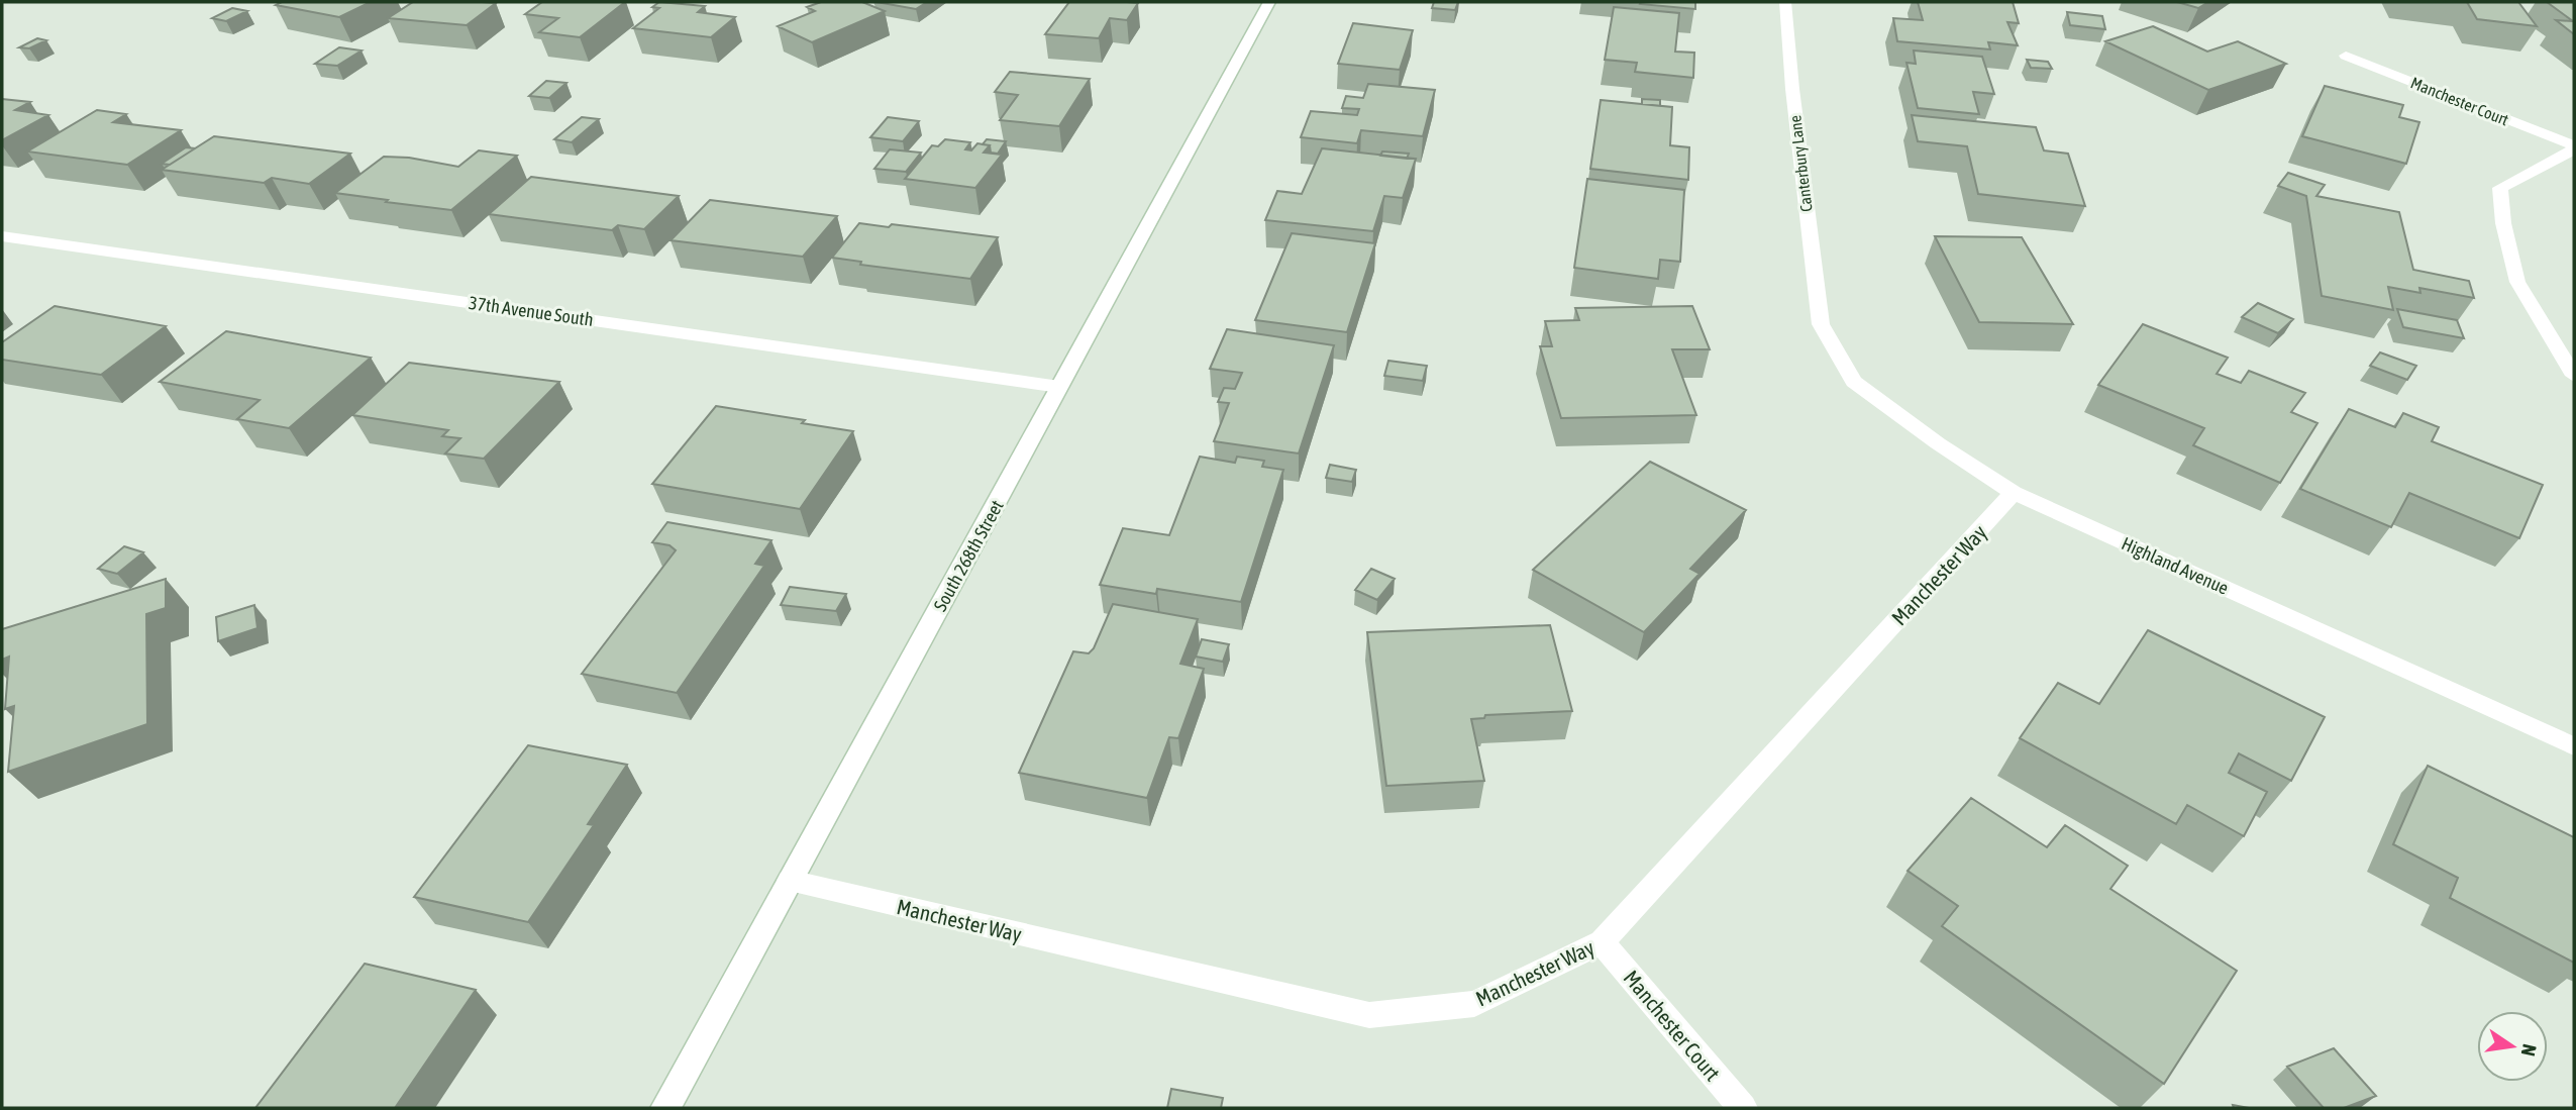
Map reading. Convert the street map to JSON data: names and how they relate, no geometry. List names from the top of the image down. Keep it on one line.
{"streets":{"street":["Manchester Court","Canterbury Lane","37th Avenue South","South 268th Street","Highland Avenue","Manchester Way"]},"crossings":[["Manchester Court","Manchester Way"],["Canterbury Lane","Highland Avenue"],["37th Avenue South","South 268th Street"],["South 268th Street","Manchester Way"],["Highland Avenue","Manchester Way"]],"north":"right"}
